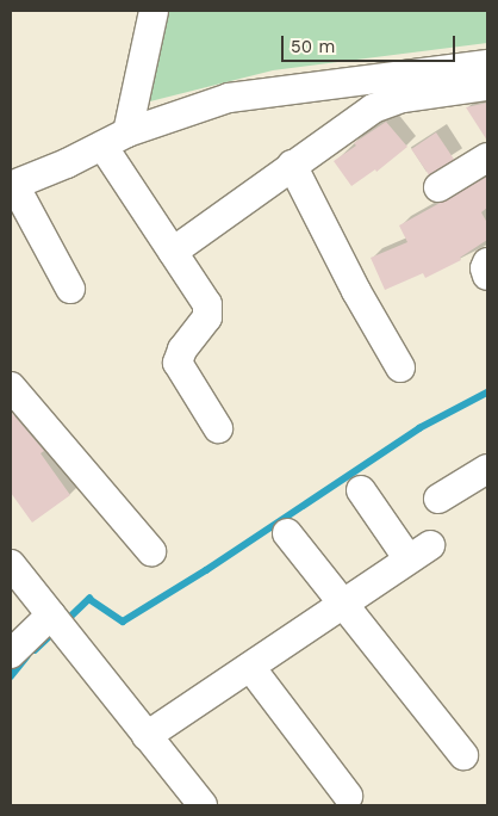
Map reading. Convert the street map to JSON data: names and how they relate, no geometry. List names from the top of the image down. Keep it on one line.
{"scale_bar":"50 m"}
